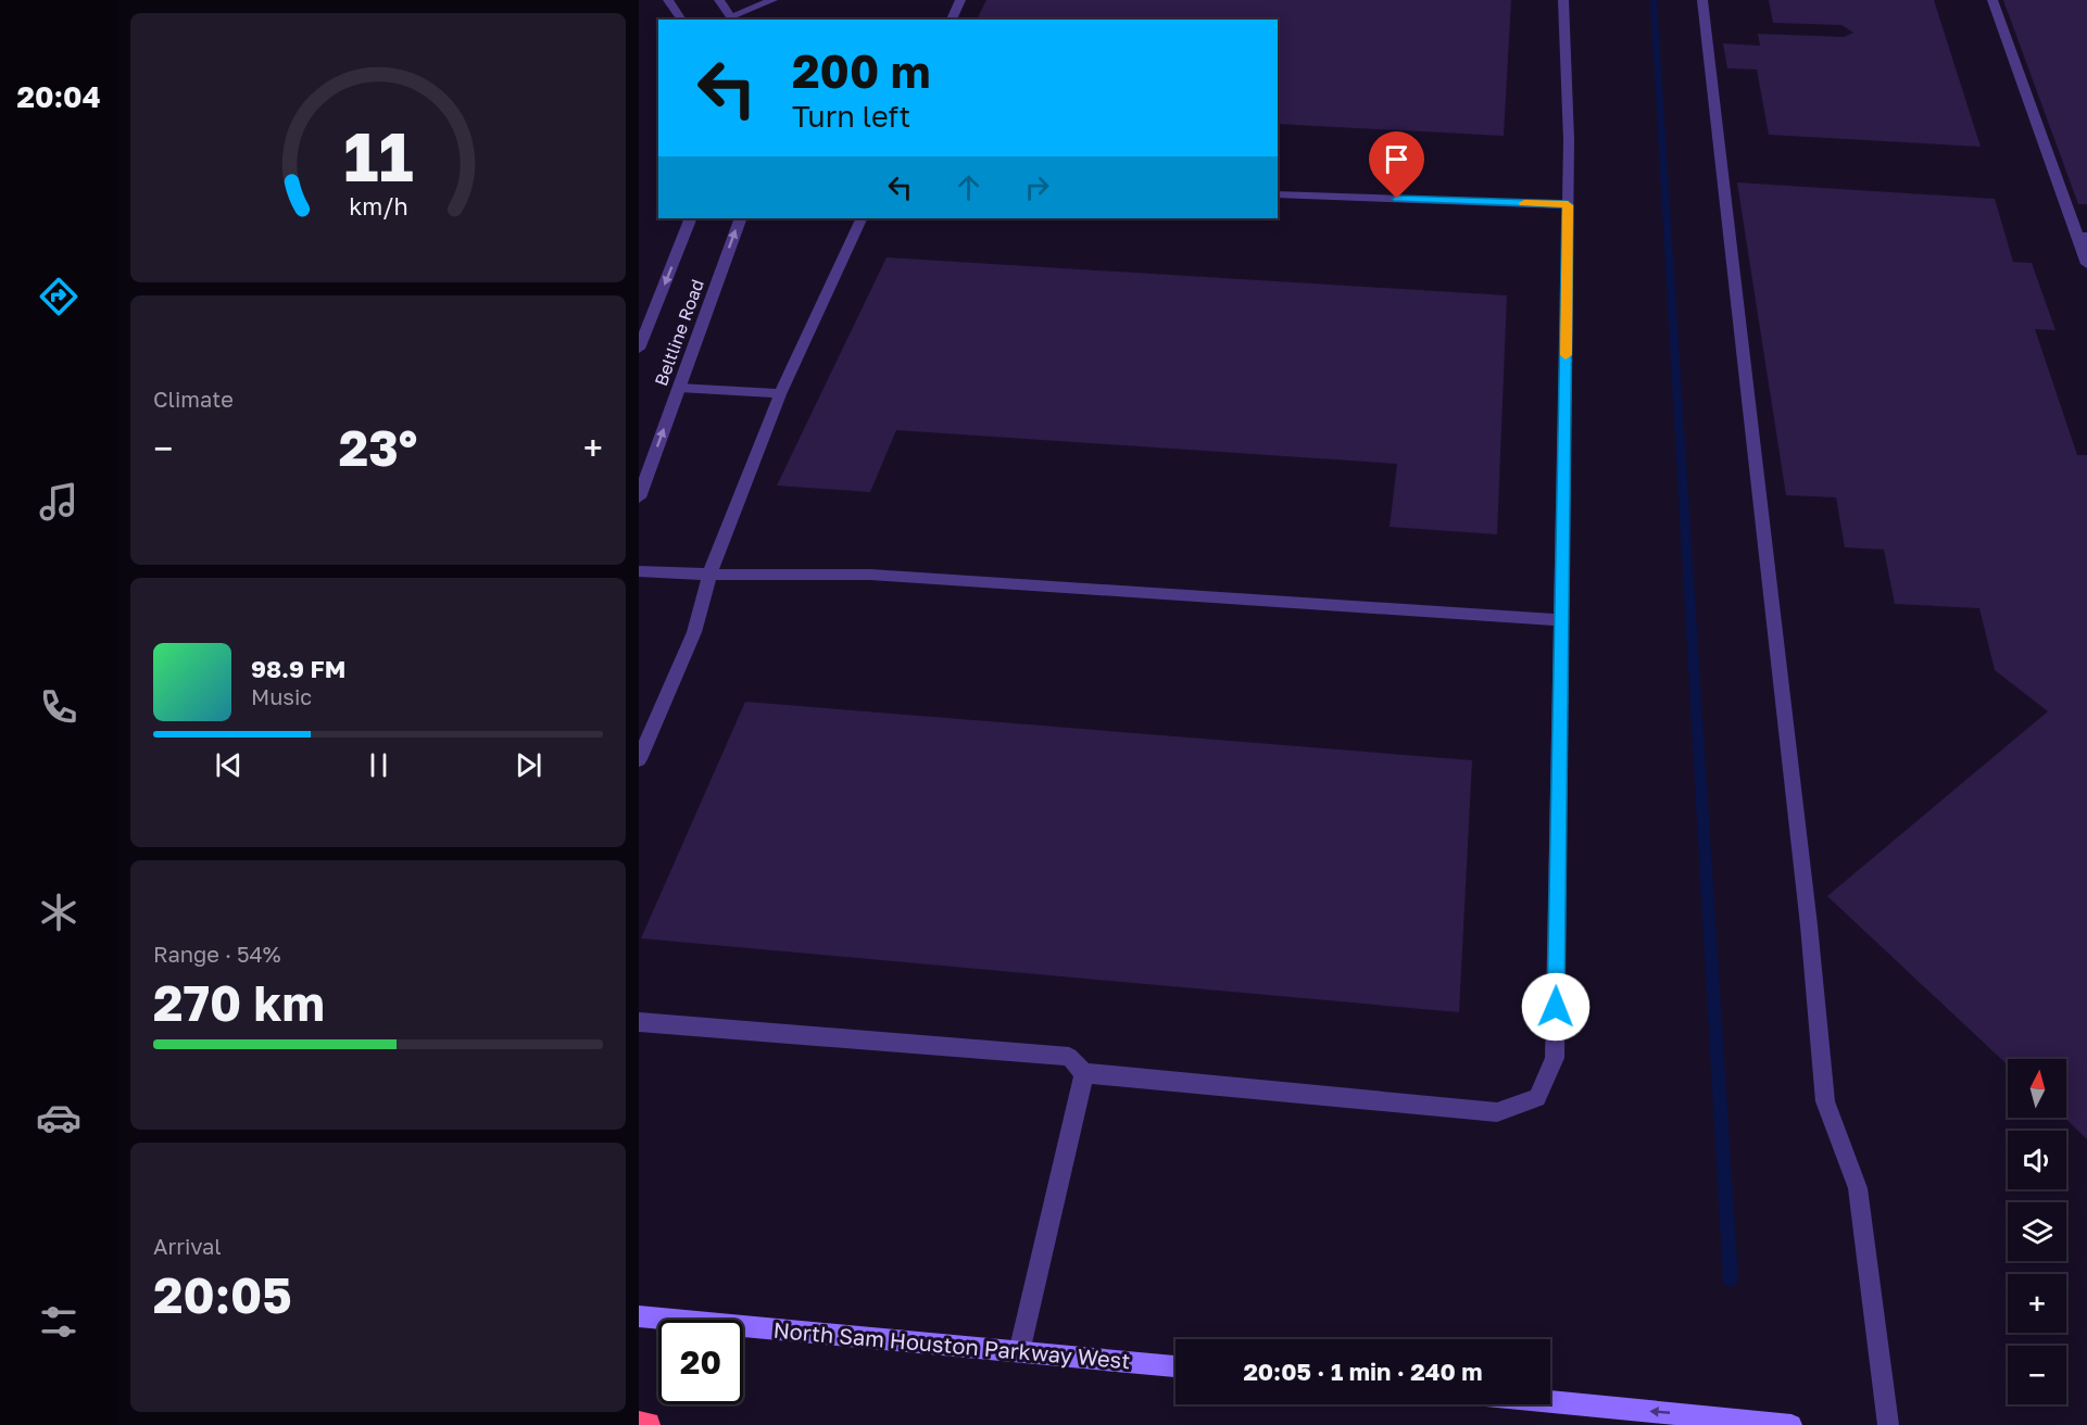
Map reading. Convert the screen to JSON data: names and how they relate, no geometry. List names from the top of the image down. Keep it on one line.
{"streets":{"main road":["North Sam Houston Parkway West"],"street":["Beltline Road"]},"north":"top","page":{"tabs":"20:04","turn":["200 m","Turn left"],"tile":["Climate",["Range · 54%","270 km"],["Arrival","20:05"]],"heat":["−","23°","+"],"song":["98.9 FM","Music"],"map_buttons":["+","−"],"limit":"20","trip":"20:05 · 1 min · 240 m","gauge":["11","km/h"]}}
